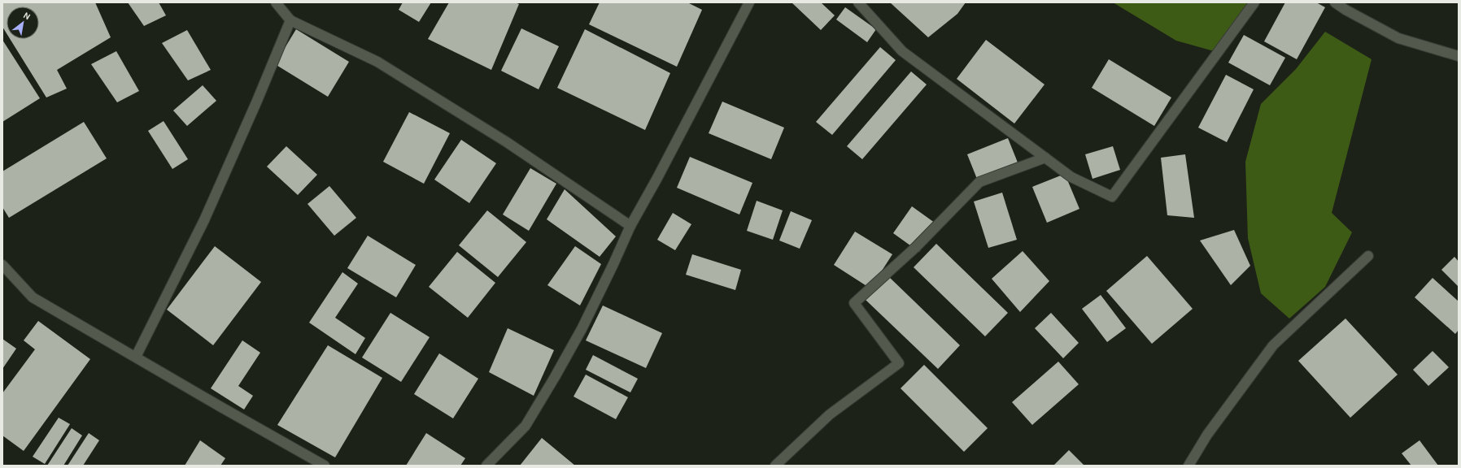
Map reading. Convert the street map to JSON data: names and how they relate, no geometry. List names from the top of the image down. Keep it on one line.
{"north":"top right"}
